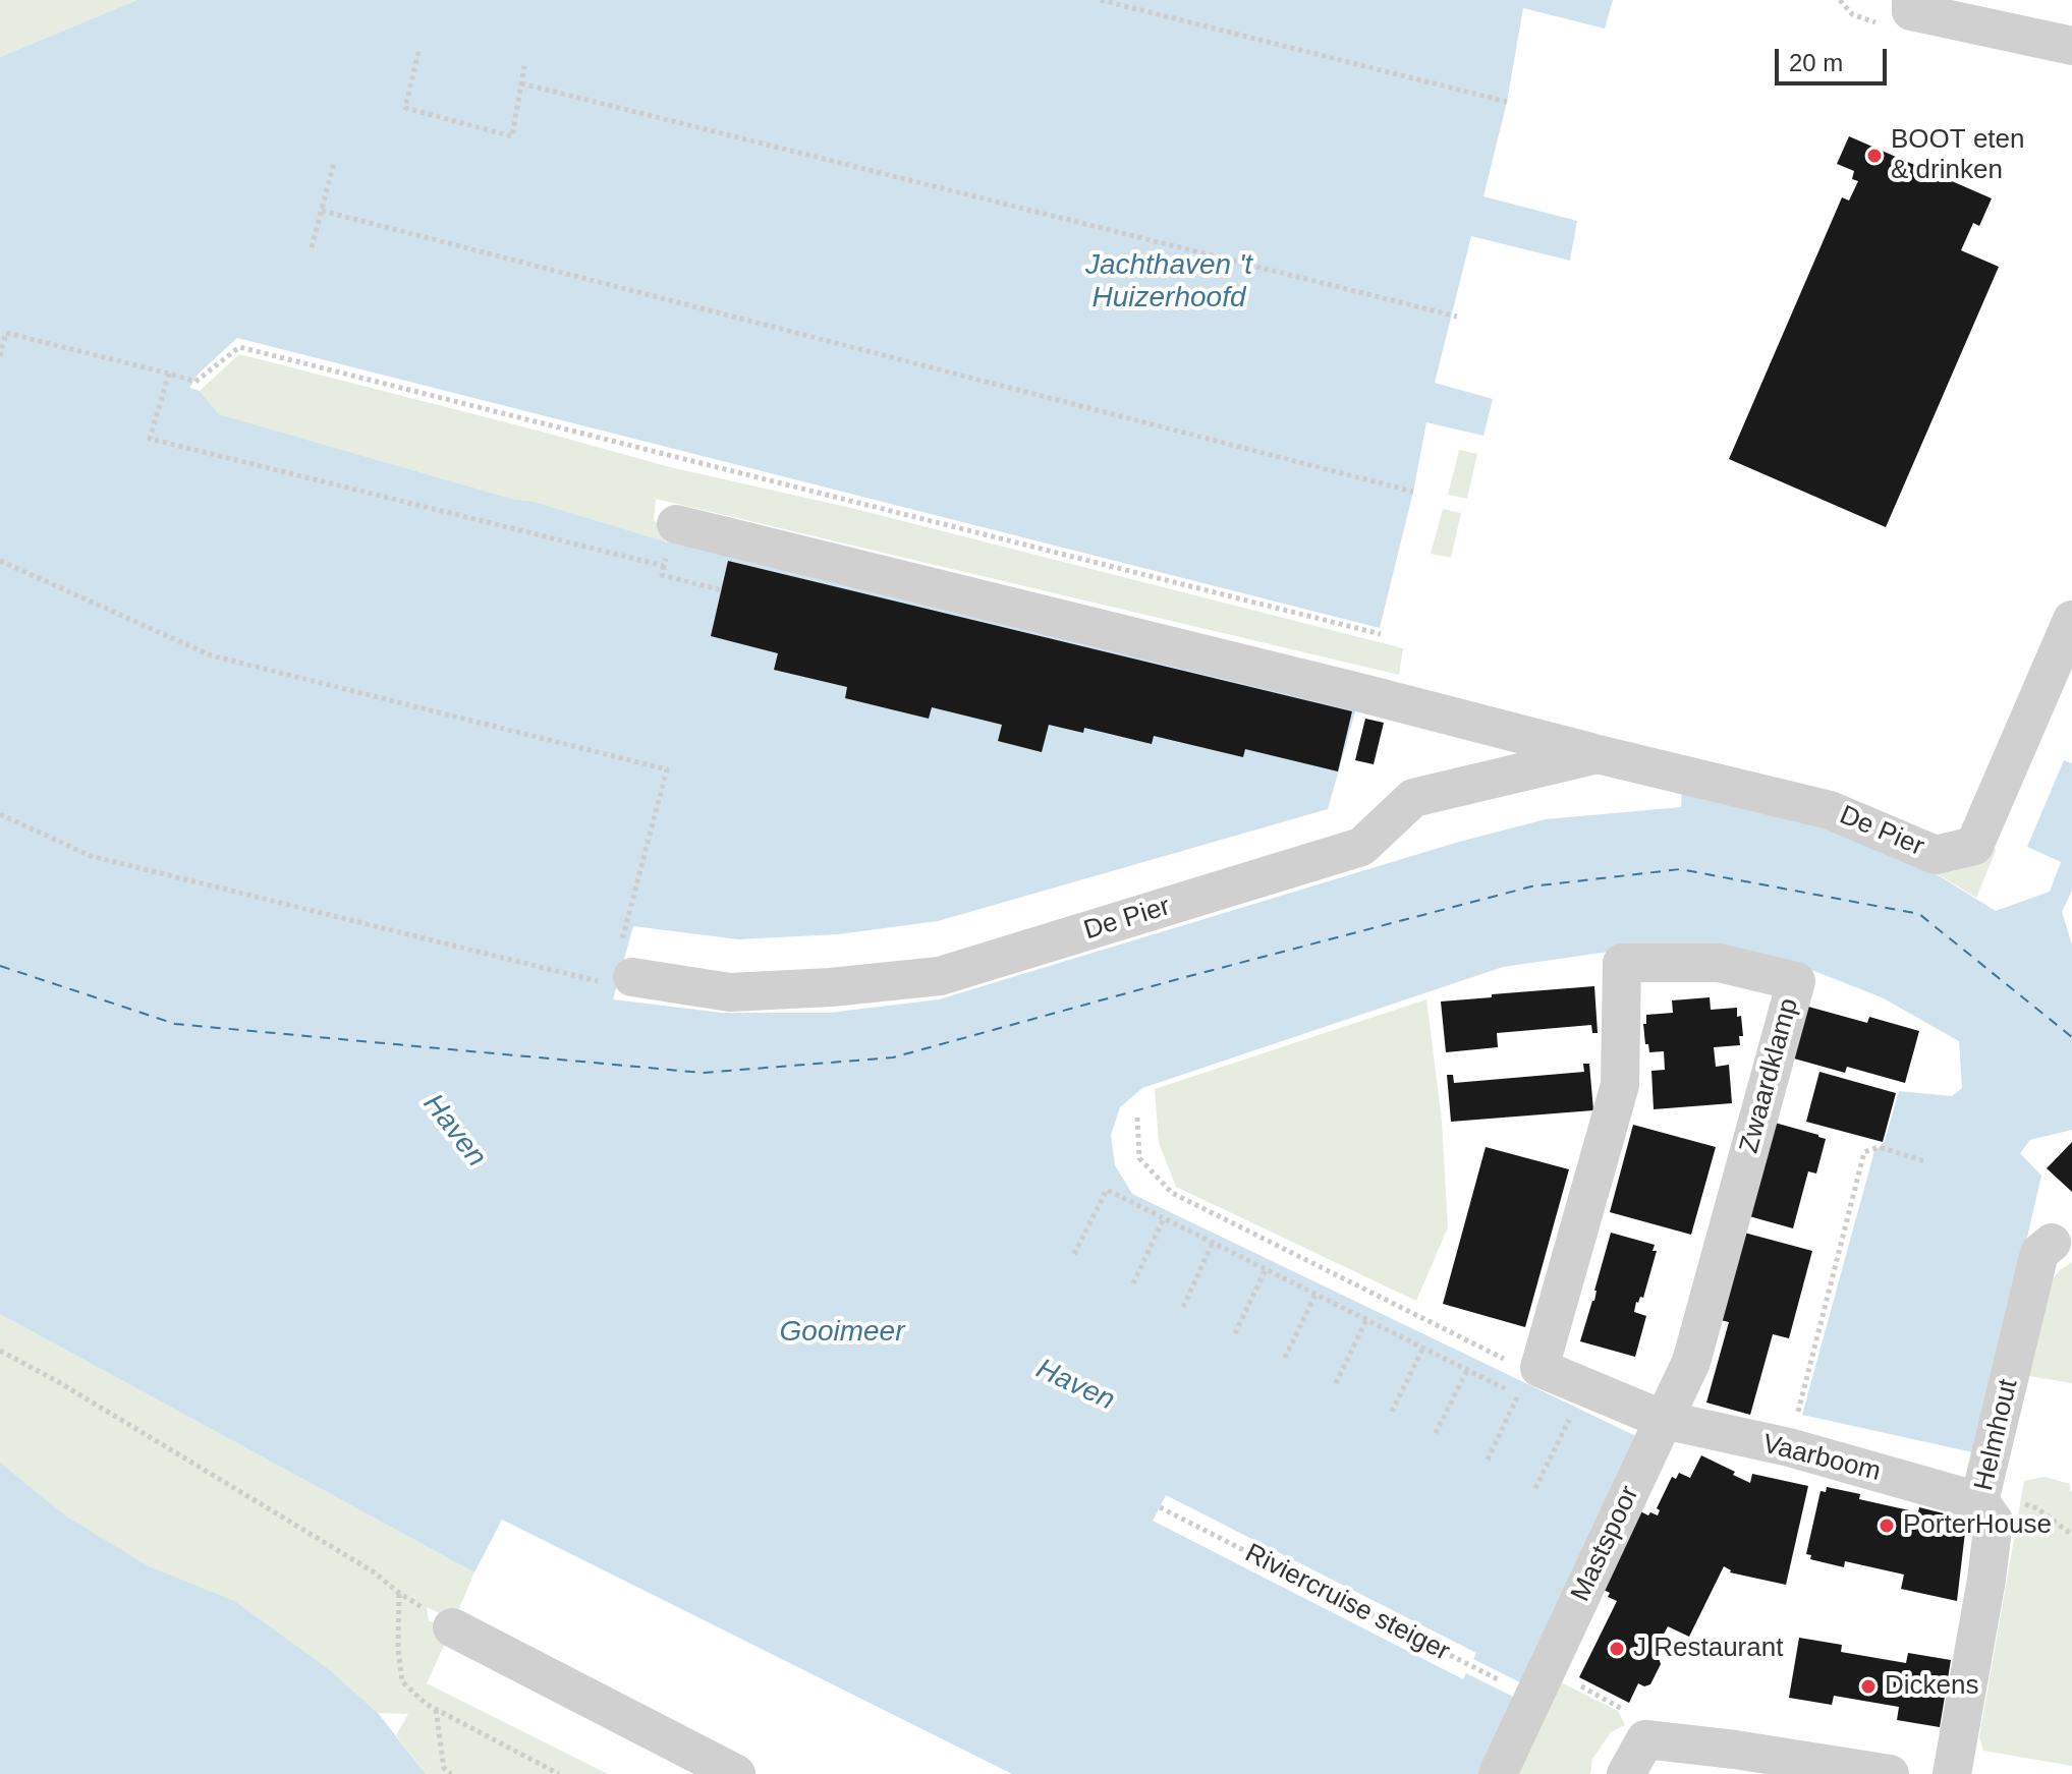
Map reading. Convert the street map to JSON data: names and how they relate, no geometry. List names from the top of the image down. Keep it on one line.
{"streets":{"street":["De Pier","Zwaardklamp","Helmhout","Vaarboom","Mastspoor"],"path":["Riviercruise steiger"]},"crossings":[["Zwaardklamp","Vaarboom"],["Zwaardklamp","Mastspoor"],["Helmhout","Vaarboom"],["Vaarboom","Mastspoor"],["Mastspoor","Riviercruise steiger"]],"water":["Jachthaven 't Huizerhoofd","Haven","Gooimeer"],"places":["BOOT eten & drinken","PorterHouse","J Restaurant","Dickens"],"scale_bar":"20 m"}
